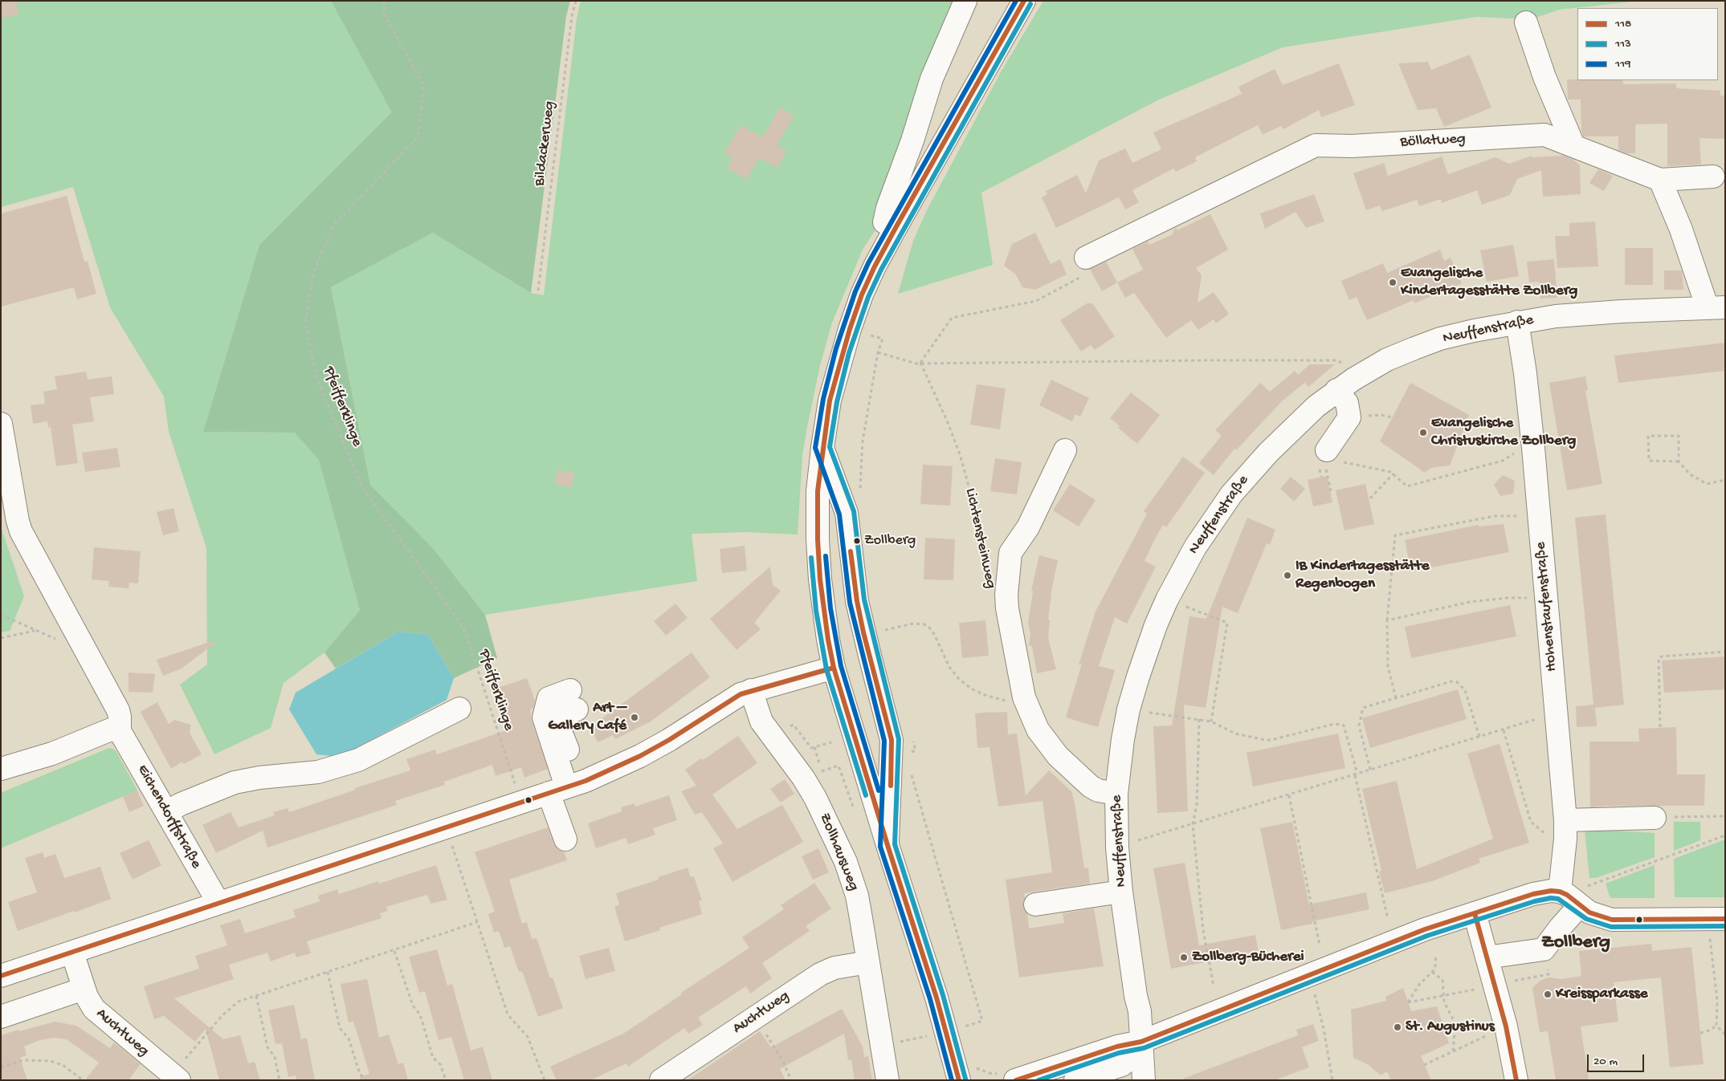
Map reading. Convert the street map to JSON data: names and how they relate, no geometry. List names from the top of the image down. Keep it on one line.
{"streets":{"street":["Böllatweg","Neuffenstraße","Lichtensteinweg","Hohenstaufenstraße","Eichendorffstraße","Zollhausweg","Auchtweg"],"path":["Bildackerweg","Pfeifferklinge"]},"crossings":[["Neuffenstraße","Lichtensteinweg"],["Neuffenstraße","Hohenstaufenstraße"],["Zollhausweg","Auchtweg"]],"districts":["Zollberg"],"places":["Evangelische Kindertagesstätte Zollberg","Evangelische Christuskirche Zollberg","Zollberg","IB Kindertagesstätte Regenbogen","Art – Gallery Café","Zollberg-Bücherei","Kreissparkasse","St. Augustinus"],"lines":["transit line 118","transit line 119","transit line 113"],"legend":["118","113","119"],"scale_bar":"20 m"}
